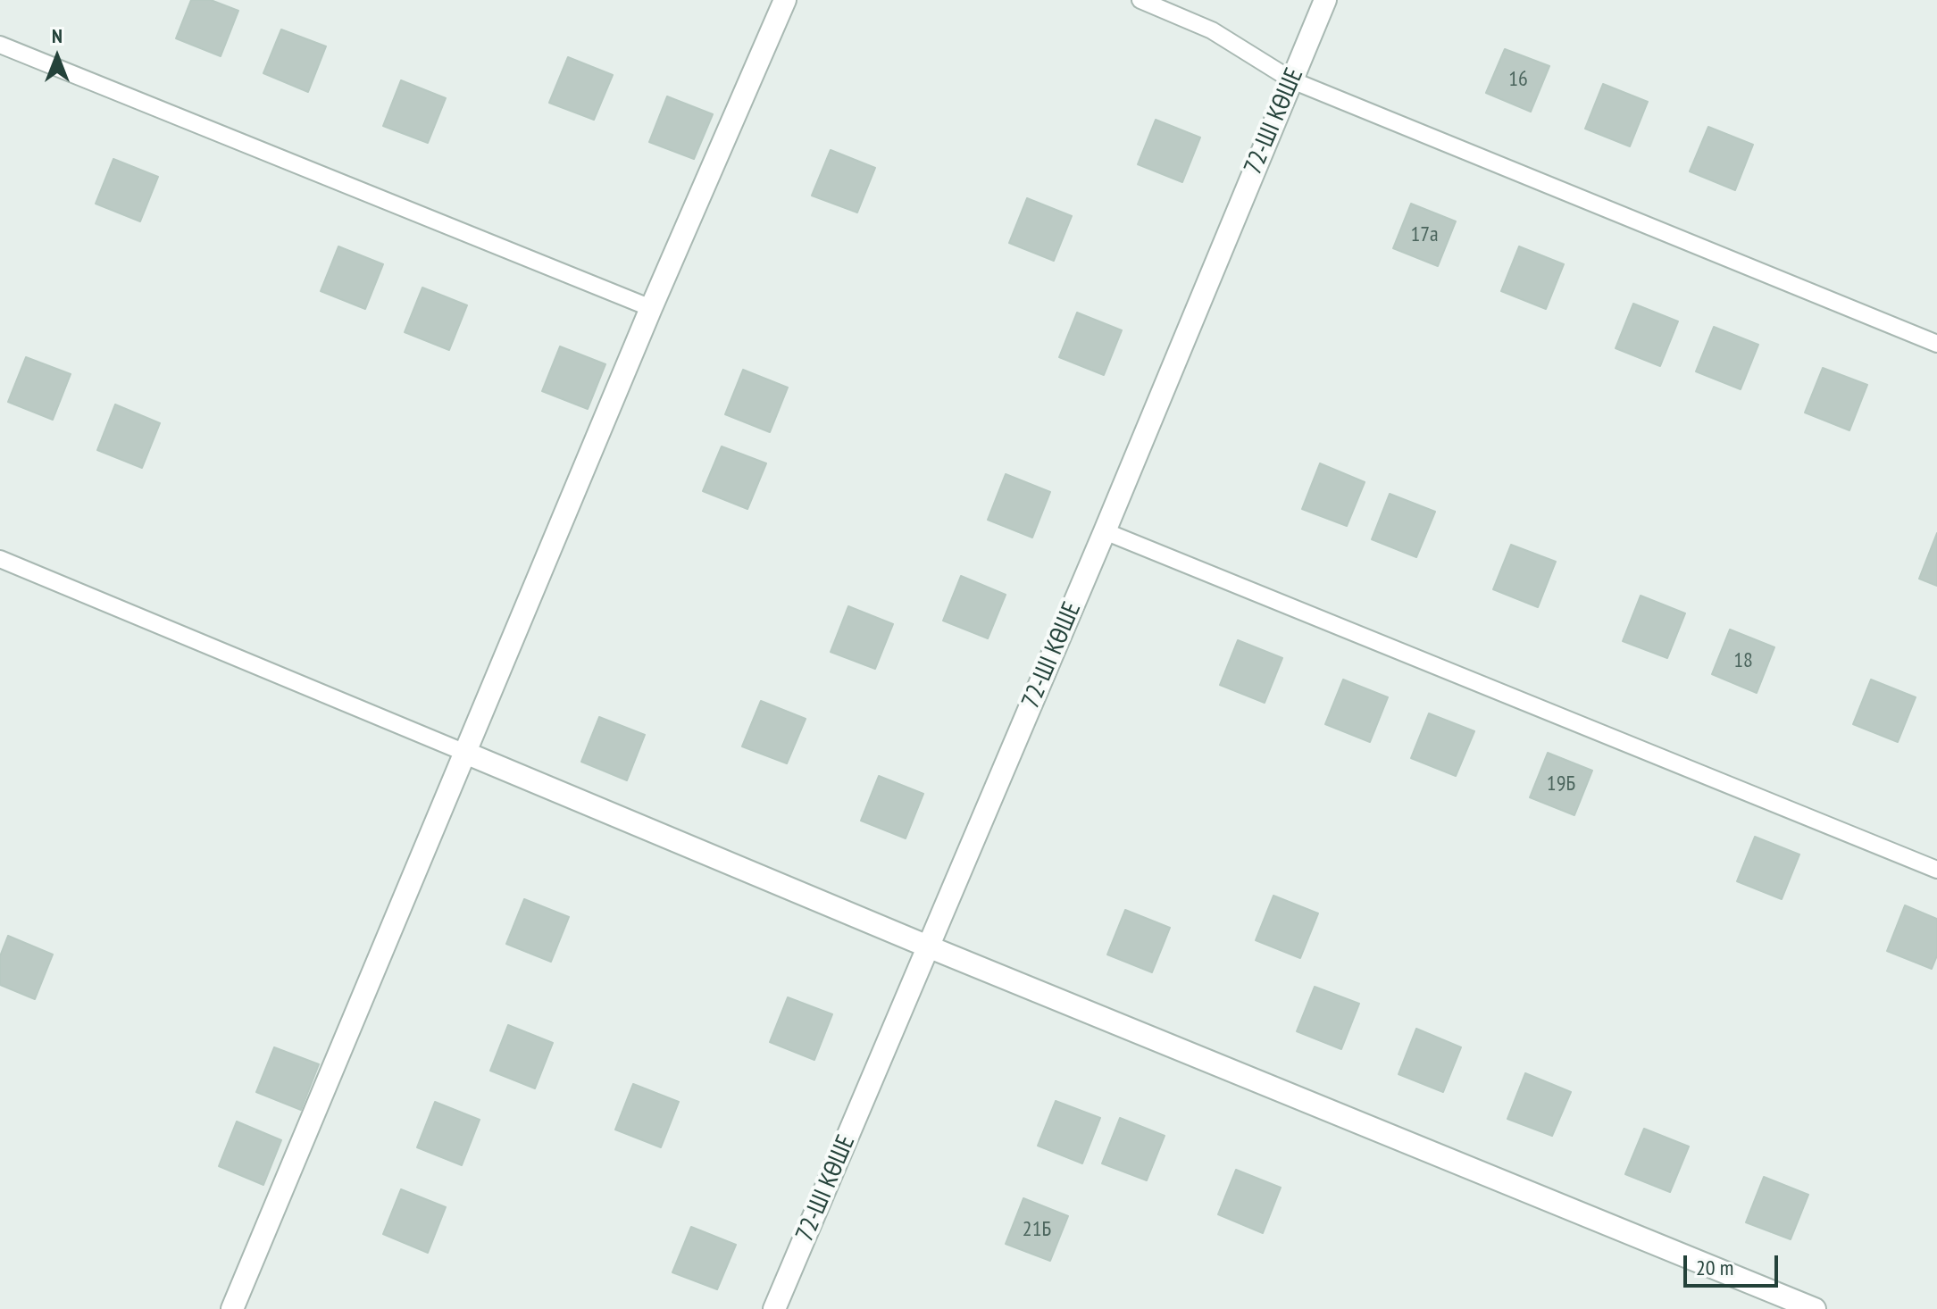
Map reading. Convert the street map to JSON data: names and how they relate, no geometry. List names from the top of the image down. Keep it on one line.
{"streets":{"street":["72-ШІ КӨШЕ"]},"house_numbers":["16","17а","18","19Б","21Б"],"scale_bar":"20 m","north":"top"}
